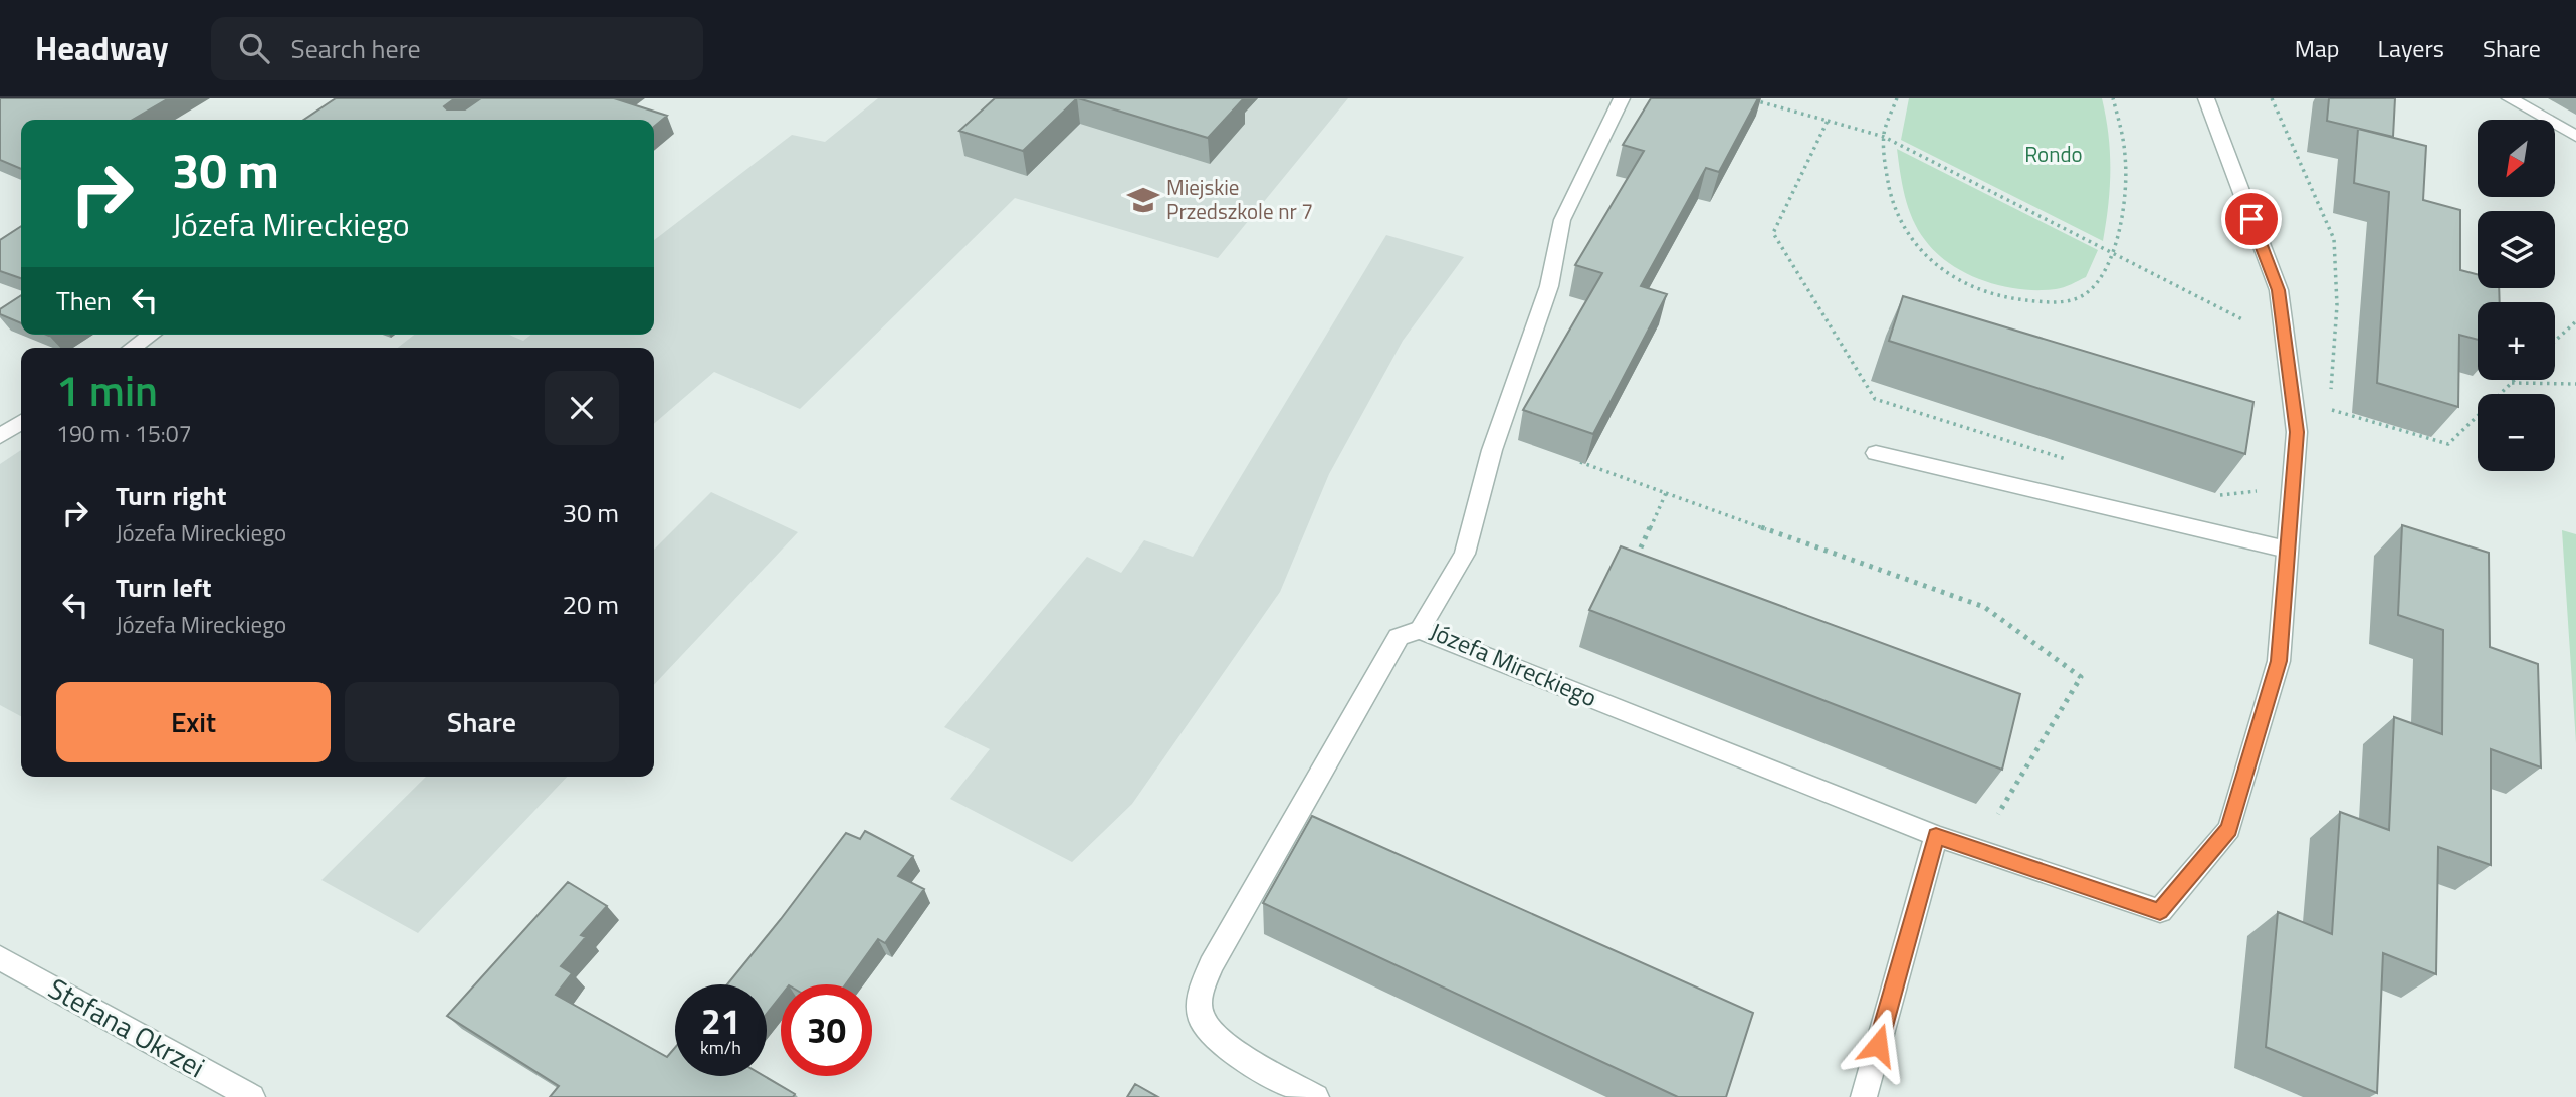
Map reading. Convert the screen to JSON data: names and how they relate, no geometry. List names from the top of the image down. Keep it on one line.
{"streets":{"street":["Józefa Mireckiego","Stefana Okrzei"]},"parks":["Rondo"],"places":{"school or university":["Miejskie Przedszkole nr 7"]},"north":"bottom left","page":{"header":"Headway","search":"Search here","nav":["Map","Layers","Share"],"map_buttons":["+","−"],"turn":["30 m","Józefa Mireckiego"],"then":"Then","heading":["1 min","190 m · 15:07"],"list":[{"name":"Turn right","note":"Józefa Mireckiego","value":"30 m"},{"name":"Turn left","note":"Józefa Mireckiego","value":"20 m"}],"buttons":["Exit","Share"],"speed":"21 km/h","limit":"30"}}
